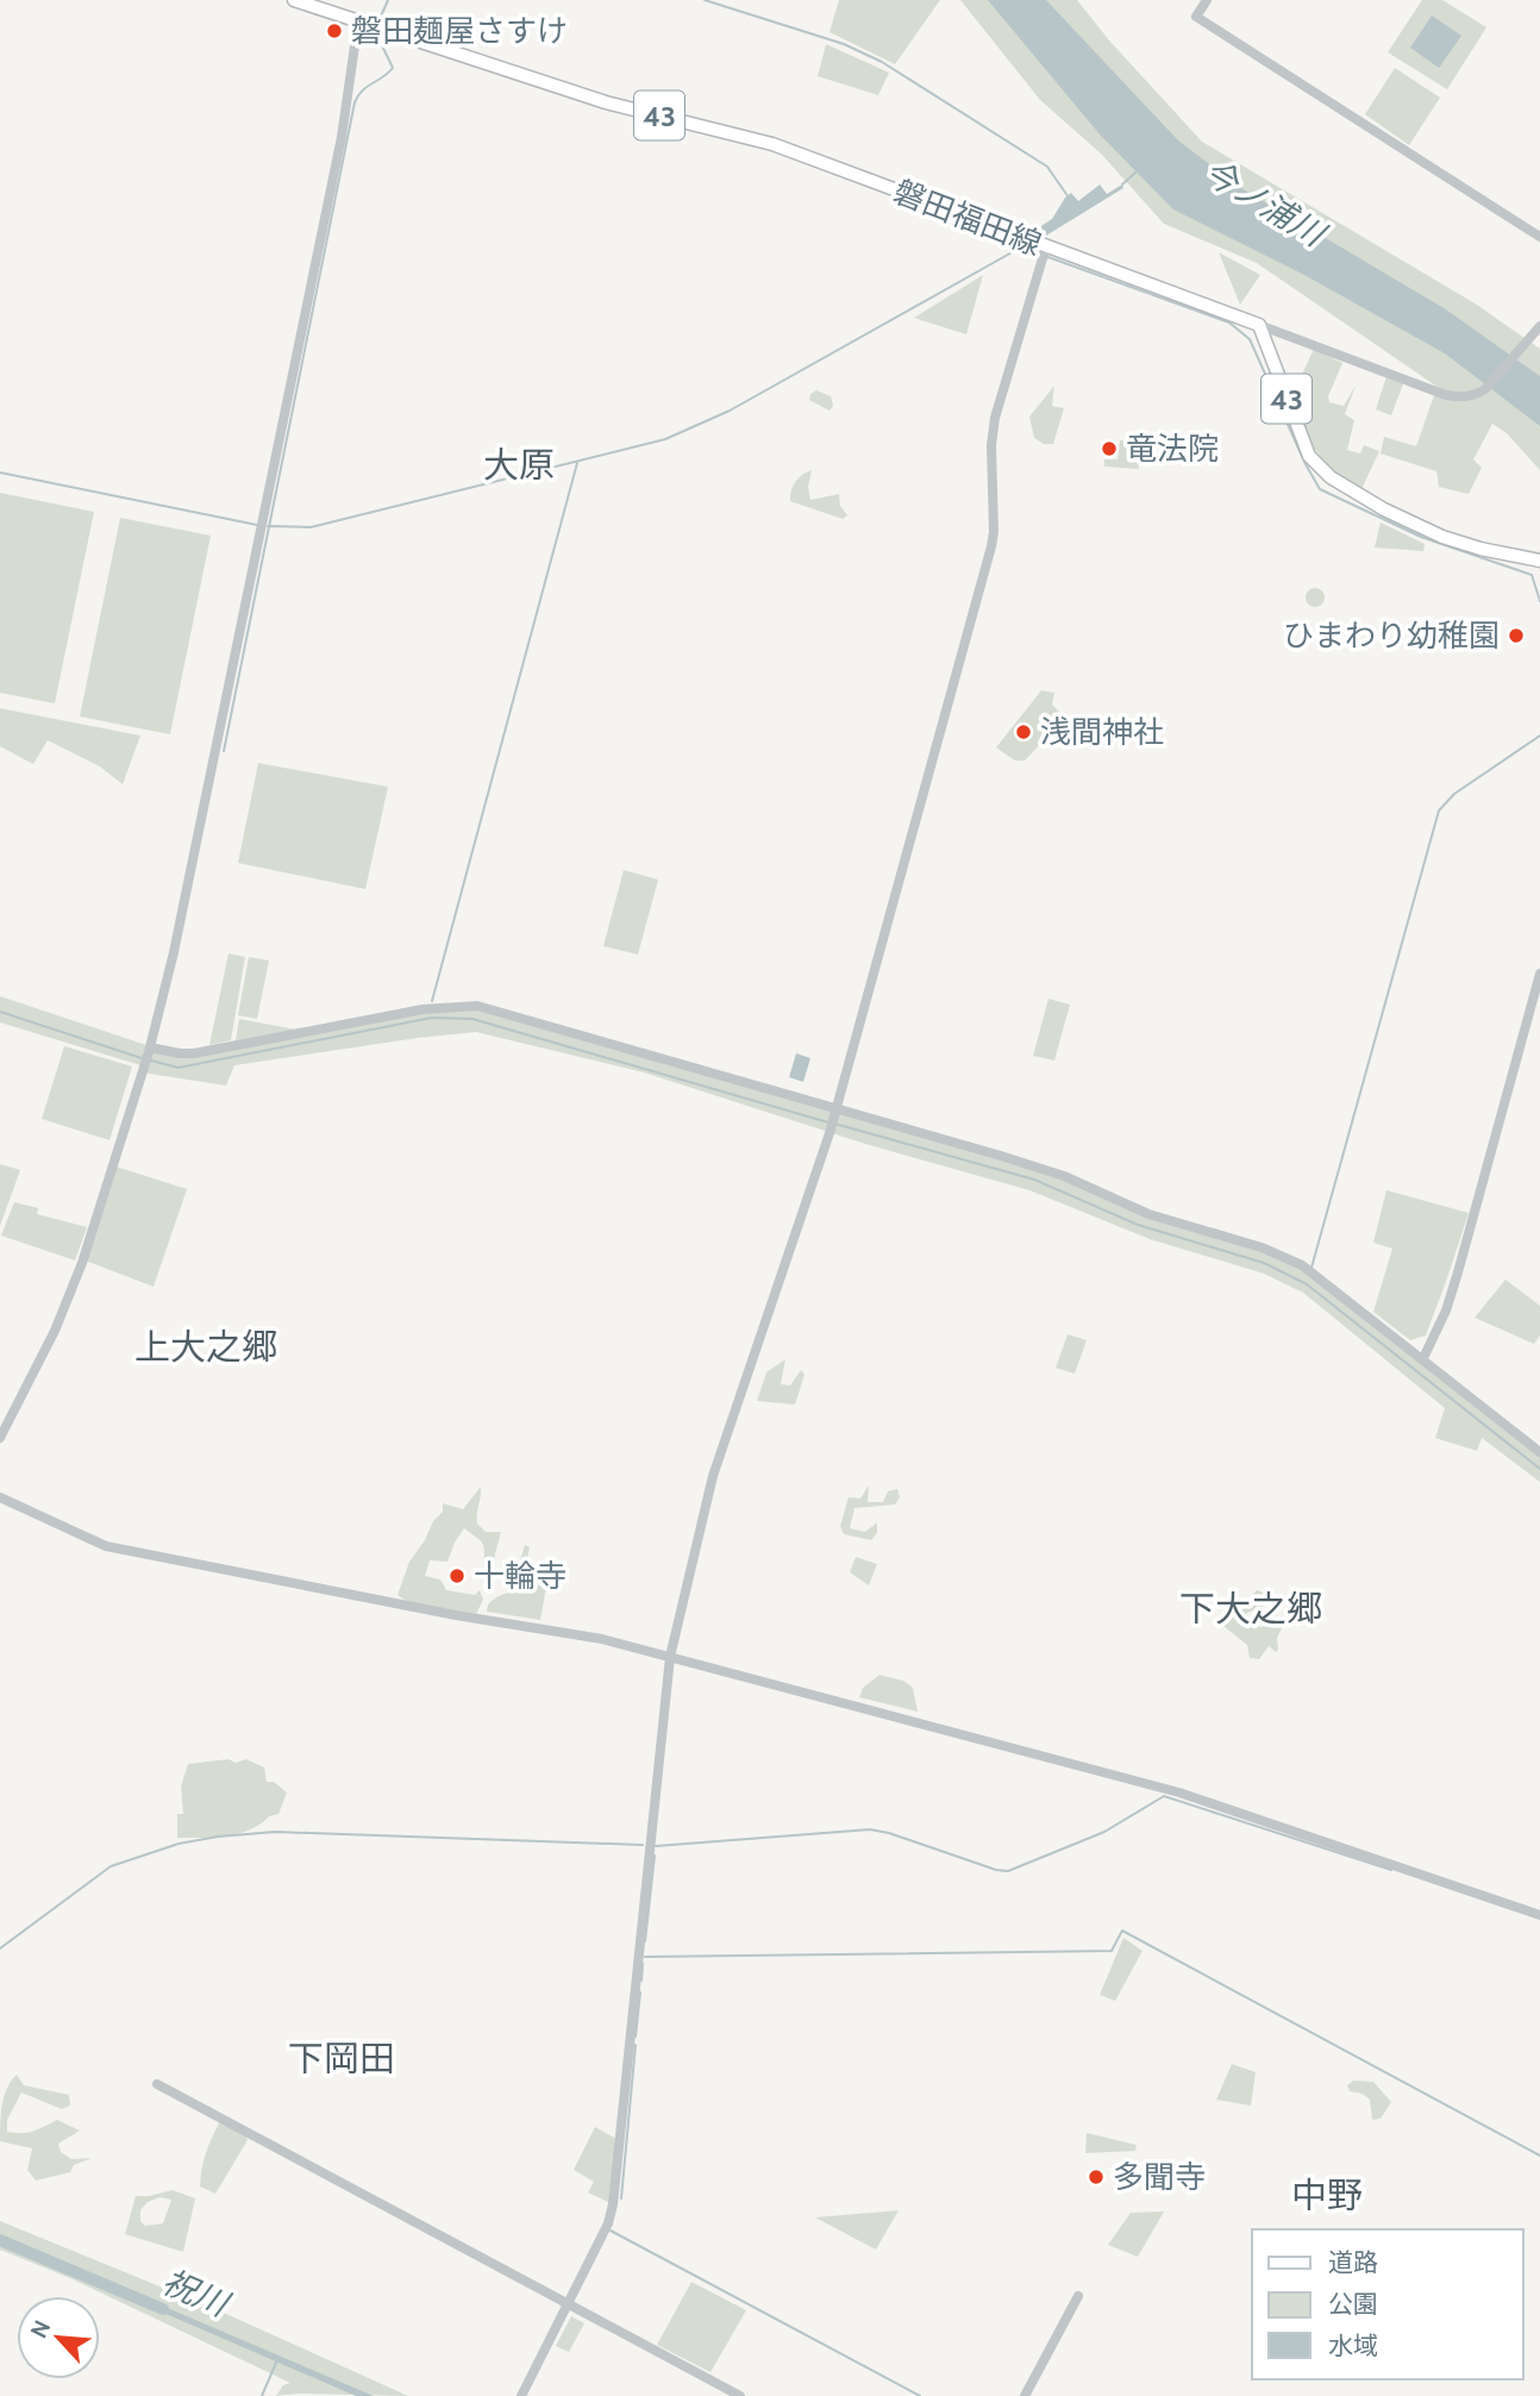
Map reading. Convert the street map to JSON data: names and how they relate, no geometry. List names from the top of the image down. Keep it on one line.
{"streets":{"main road":["43","磐田福田線"]},"crossings":[["43","磐田福田線"]],"districts":["大原","上大之郷","下大之郷","下岡田","中野"],"water":["今ノ浦川","祝川"],"places":["磐田麺屋さすけ","竜法院","ひまわり幼稚園","浅間神社","十輪寺","多聞寺"],"legend":["道路","公園","水域"],"north":"top left"}
